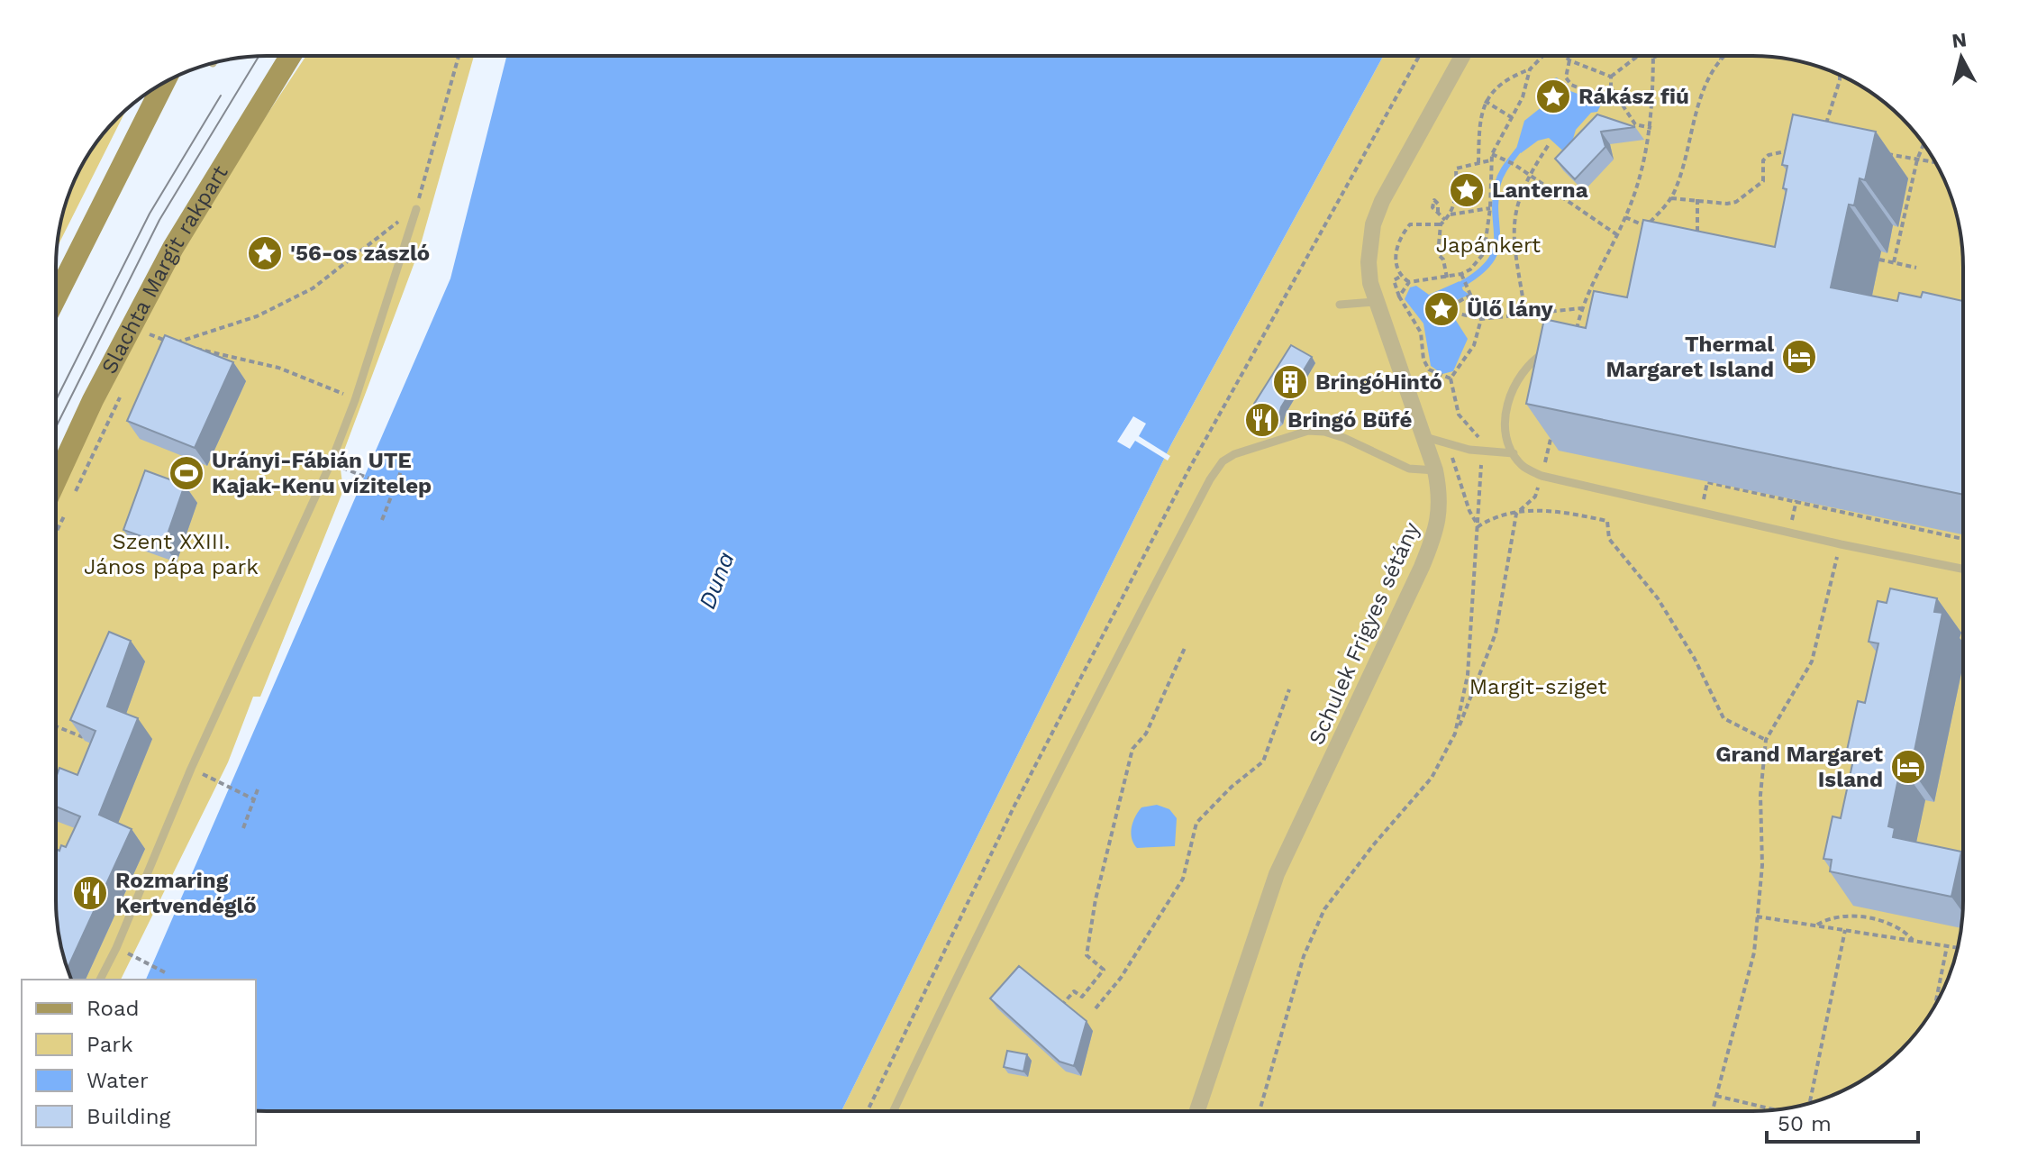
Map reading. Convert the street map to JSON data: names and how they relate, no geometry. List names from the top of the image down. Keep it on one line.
{"streets":{"main road":["Slachta Margit rakpart"],"street":["Schulek Frigyes sétány"]},"water":["Duna"],"parks":["Japánkert","Szent XXIII. János pápa park","Margit-sziget"],"places":{"place":["Rákász fiú","Lanterna","'56-os zászló","Ülő lány"],"hotel":["Thermal Margaret Island","Grand Margaret Island"],"building":["BringóHintó"],"restaurant":["Bringó Büfé","Rozmaring Kertvendéglő"],"sports":["Urányi-Fábián UTE Kajak-Kenu vízitelep"]},"legend":["Road","Park","Water","Building"],"scale_bar":"50 m","north":"top"}
